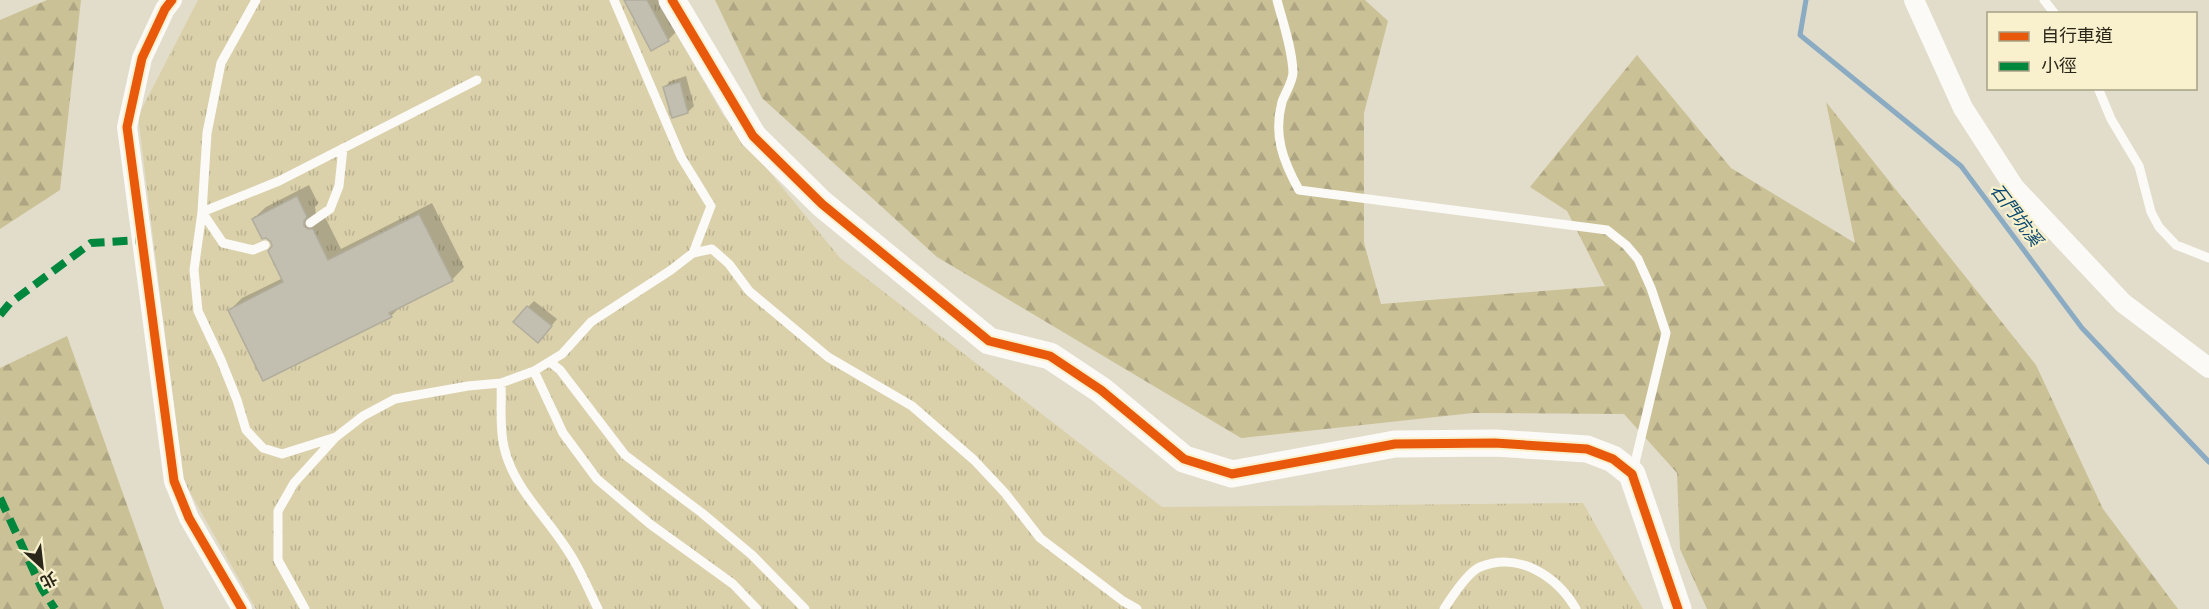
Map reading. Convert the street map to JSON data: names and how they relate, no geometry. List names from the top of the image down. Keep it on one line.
{"water":["石門坑溪"],"legend":["自行車道","小徑"],"north":"bottom right"}
